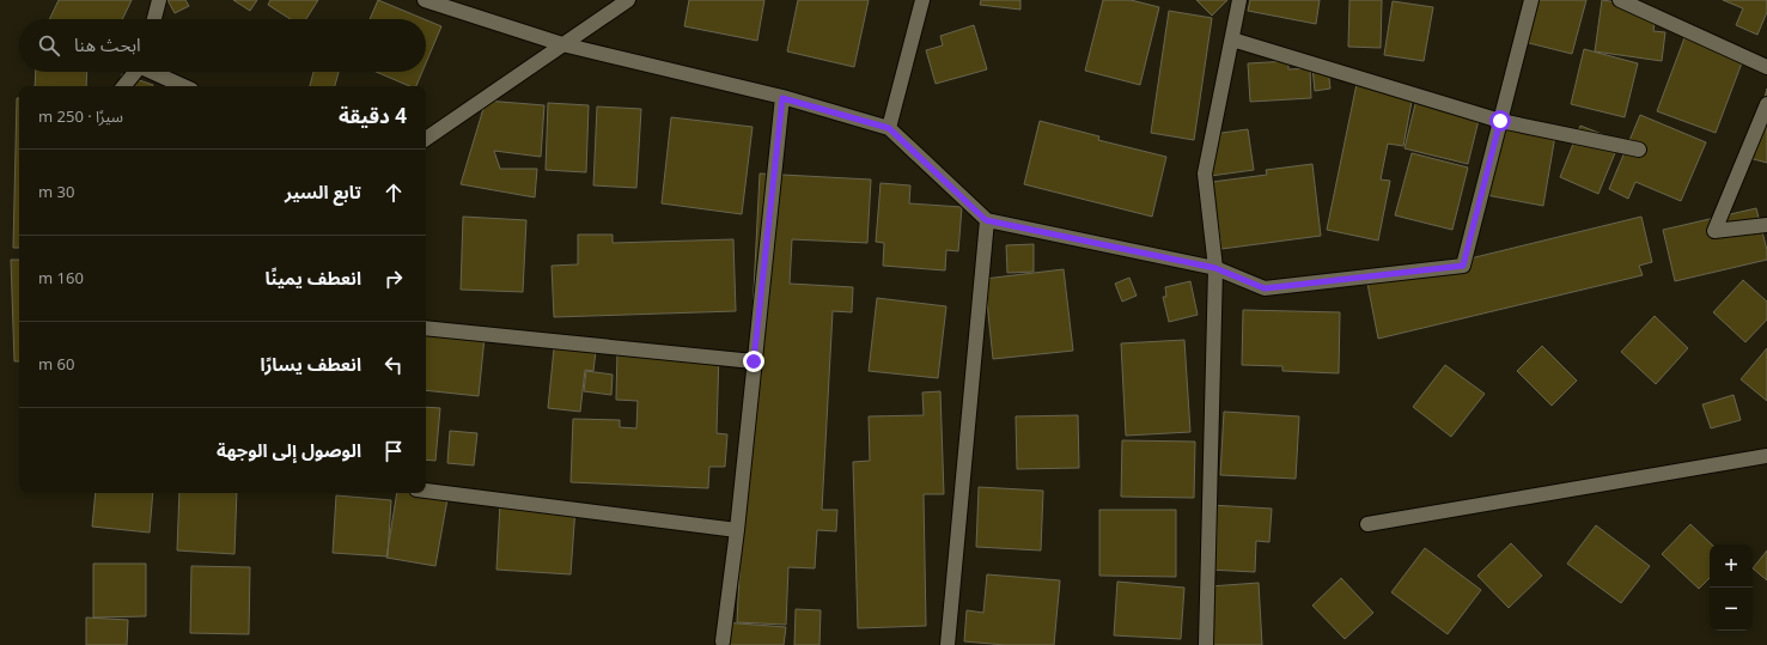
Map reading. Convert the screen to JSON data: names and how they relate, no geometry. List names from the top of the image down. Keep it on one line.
{"page":{"search":"ابحث هنا","heading":["4 دقيقة","سيرًا · 250 m"],"list":[["تابع السير","30 m"],["انعطف يمينًا","160 m"],["انعطف يسارًا","60 m"],"الوصول إلى الوجهة"],"map_buttons":["+","−"]}}
